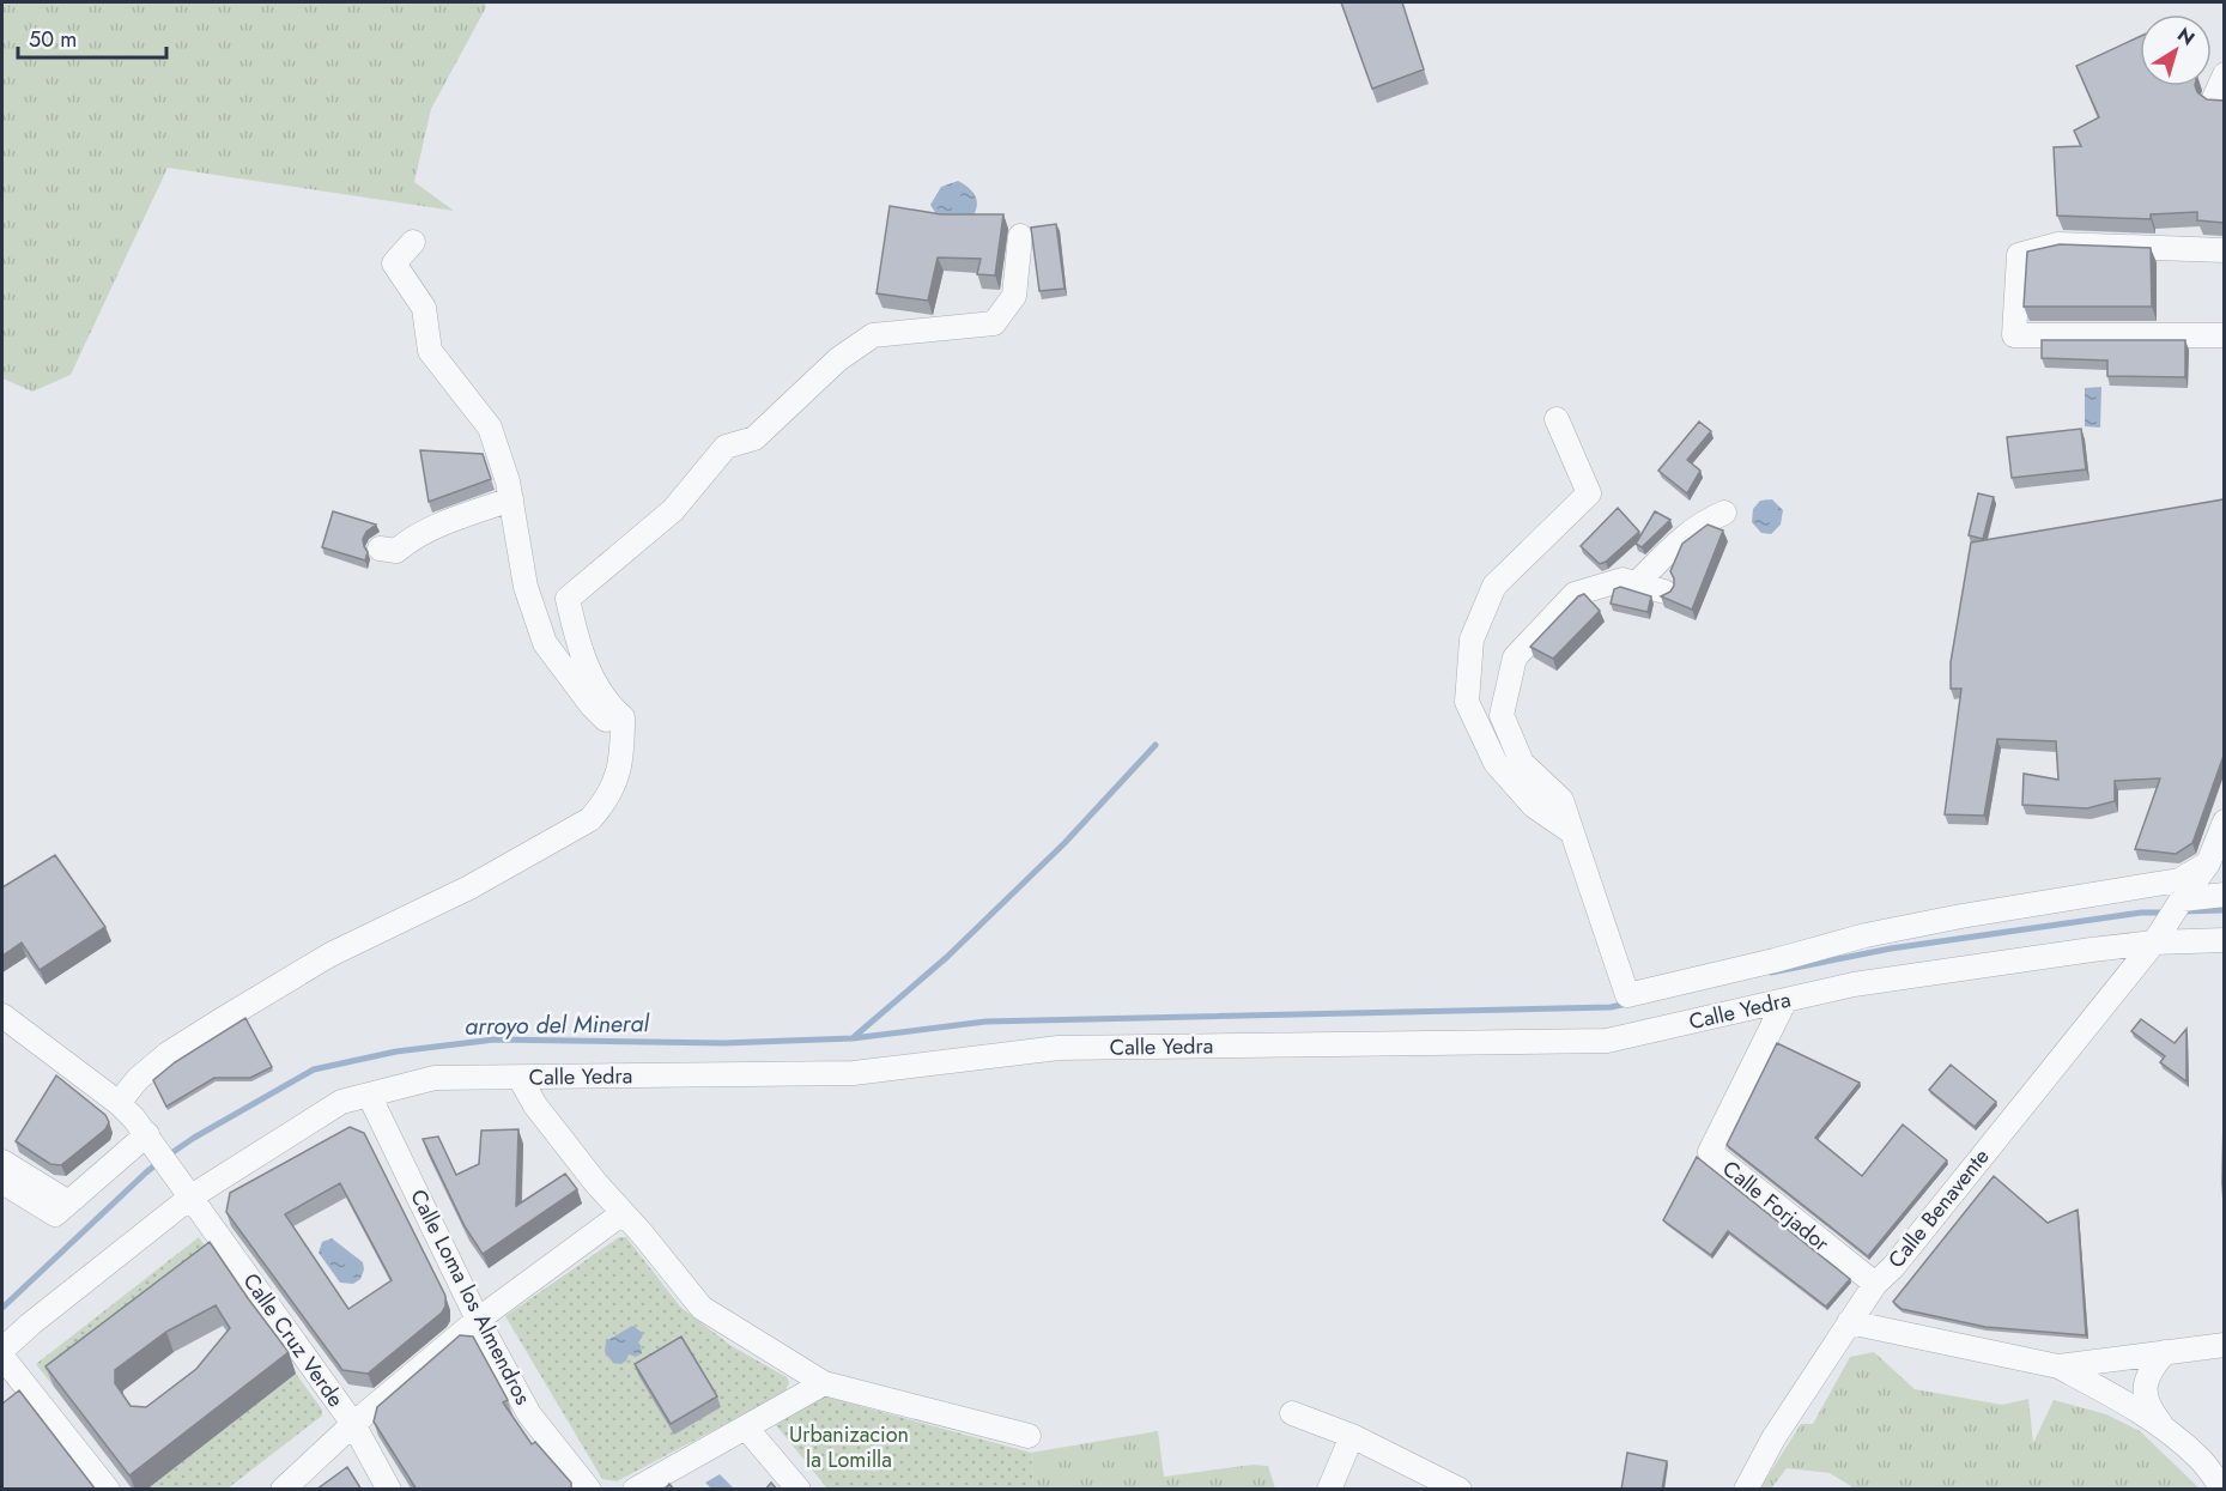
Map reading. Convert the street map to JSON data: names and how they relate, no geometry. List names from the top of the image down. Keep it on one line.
{"streets":{"street":["Calle Yedra","Calle Forjador","Calle Benavente","Calle Loma los Almendros","Calle Cruz Verde"]},"crossings":[["Calle Yedra","Calle Forjador"],["Calle Yedra","Calle Benavente"],["Calle Yedra","Calle Loma los Almendros"],["Calle Yedra","Calle Cruz Verde"],["Calle Forjador","Calle Benavente"]],"water":["arroyo del Mineral"],"parks":["Urbanizacion la Lomilla"],"scale_bar":"50 m","north":"top right"}
